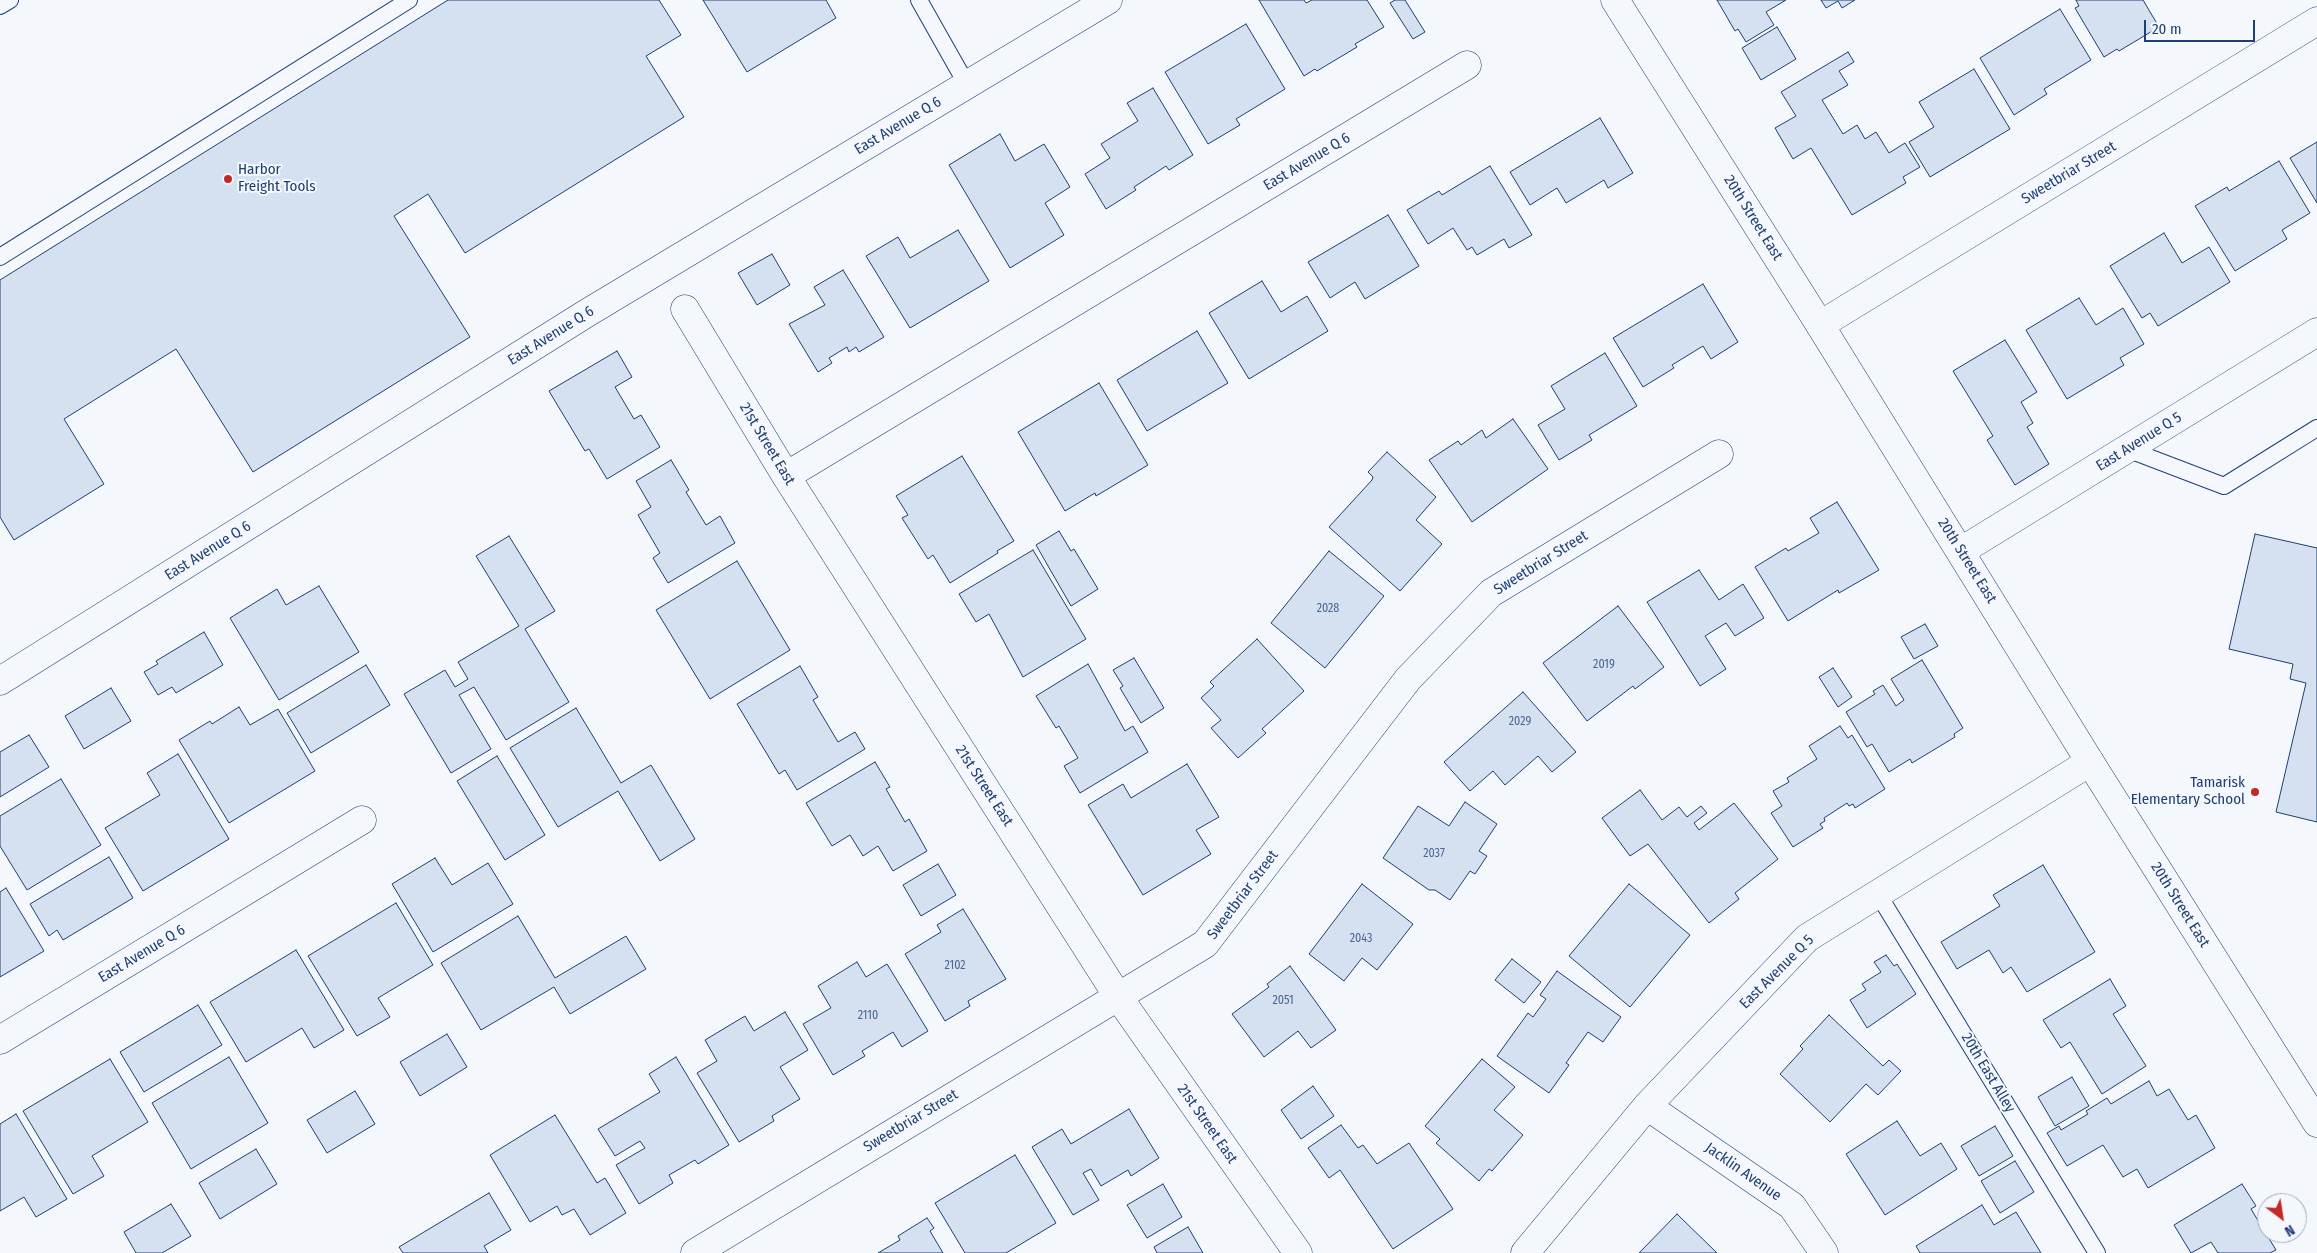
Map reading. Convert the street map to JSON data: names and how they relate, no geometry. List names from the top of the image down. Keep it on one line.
{"streets":{"street":["East Avenue Q 6","Sweetbriar Street","20th Street East","East Avenue Q 5","21st Street East","Jacklin Avenue"],"lane":["20th East Alley"]},"crossings":[["East Avenue Q 6","21st Street East"],["Sweetbriar Street","20th Street East"],["Sweetbriar Street","21st Street East"],["20th Street East","East Avenue Q 5"],["East Avenue Q 5","20th East Alley"],["East Avenue Q 5","Jacklin Avenue"]],"places":["Harbor Freight Tools","Tamarisk Elementary School"],"house_numbers":["2028","2019","2029","2037","2043","2102","2051","2110"],"scale_bar":"20 m","north":"bottom right"}
